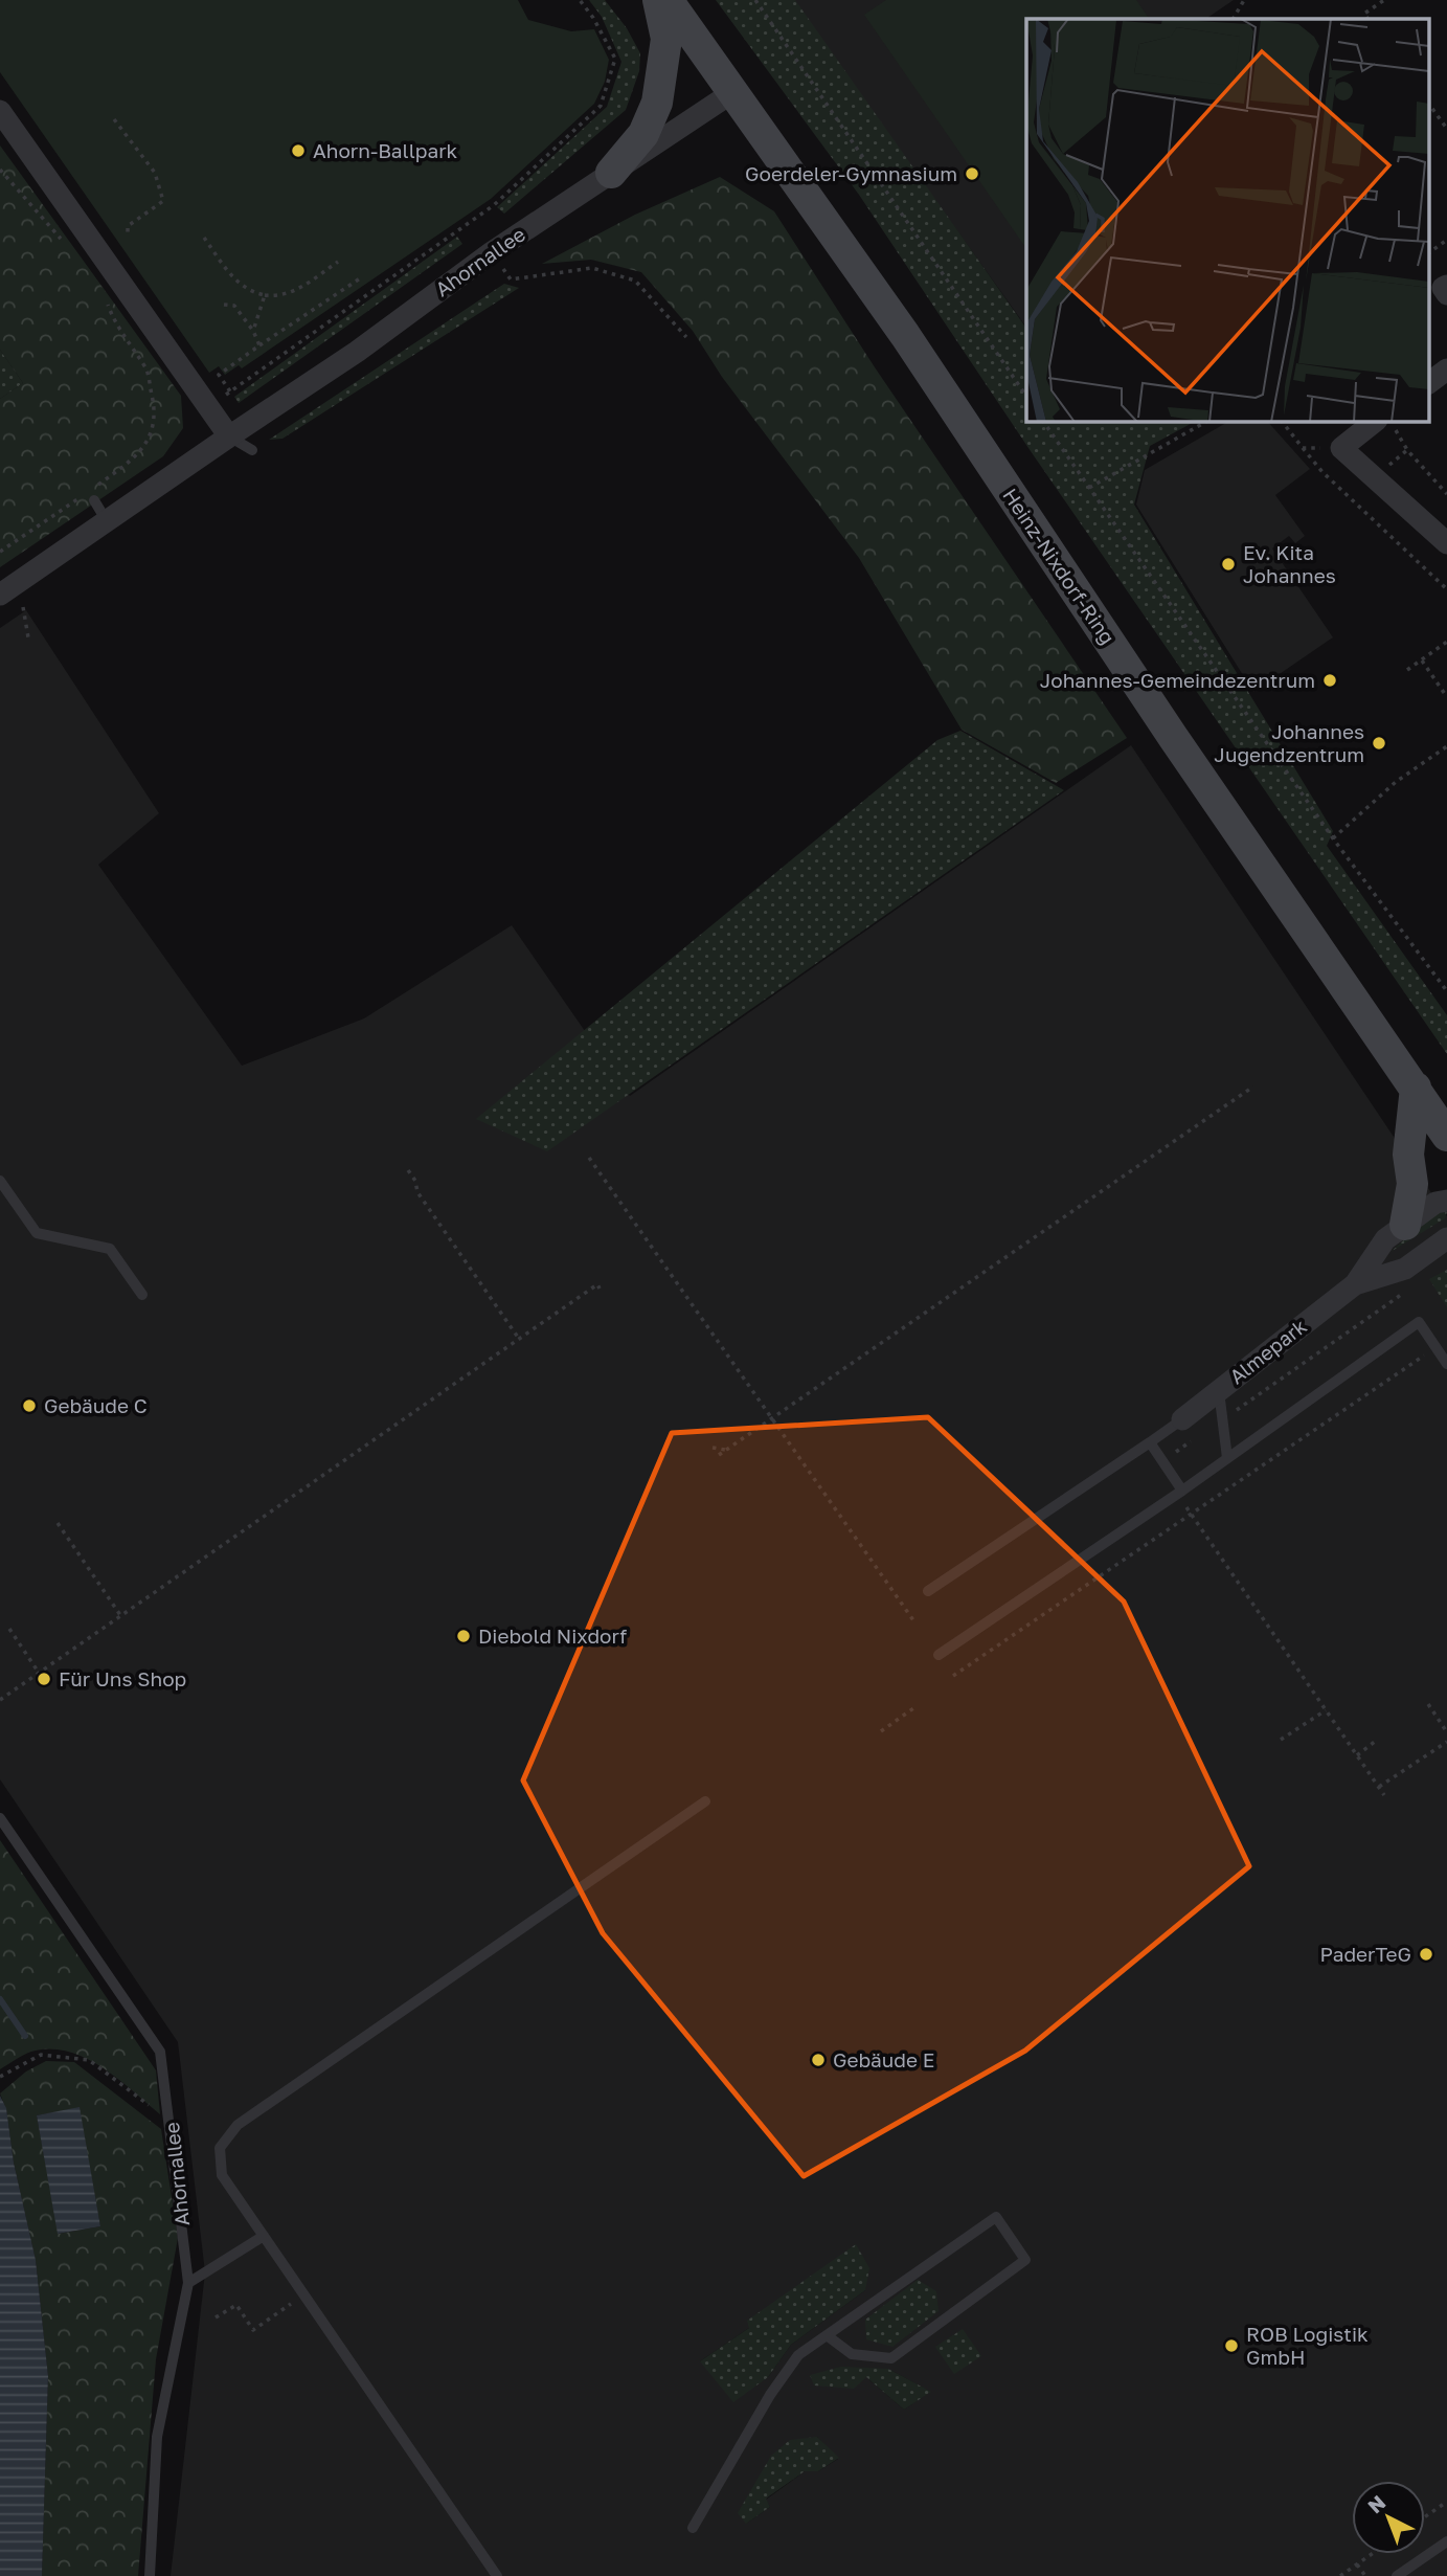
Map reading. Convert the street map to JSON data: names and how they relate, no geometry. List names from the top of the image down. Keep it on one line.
{"streets":{"main road":["Heinz-Nixdorf-Ring"],"street":["Ahornallee","Almepark"]},"crossings":[["Ahornallee","Heinz-Nixdorf-Ring"]],"places":["Ahorn-Ballpark","Goerdeler-Gymnasium","Ev. Kita Johannes","Johannes-Gemeindezentrum","Johannes Jugendzentrum","Gebäude C","Diebold Nixdorf","Für Uns Shop","PaderTeG","Gebäude E","ROB Logistik GmbH"],"north":"top left"}
